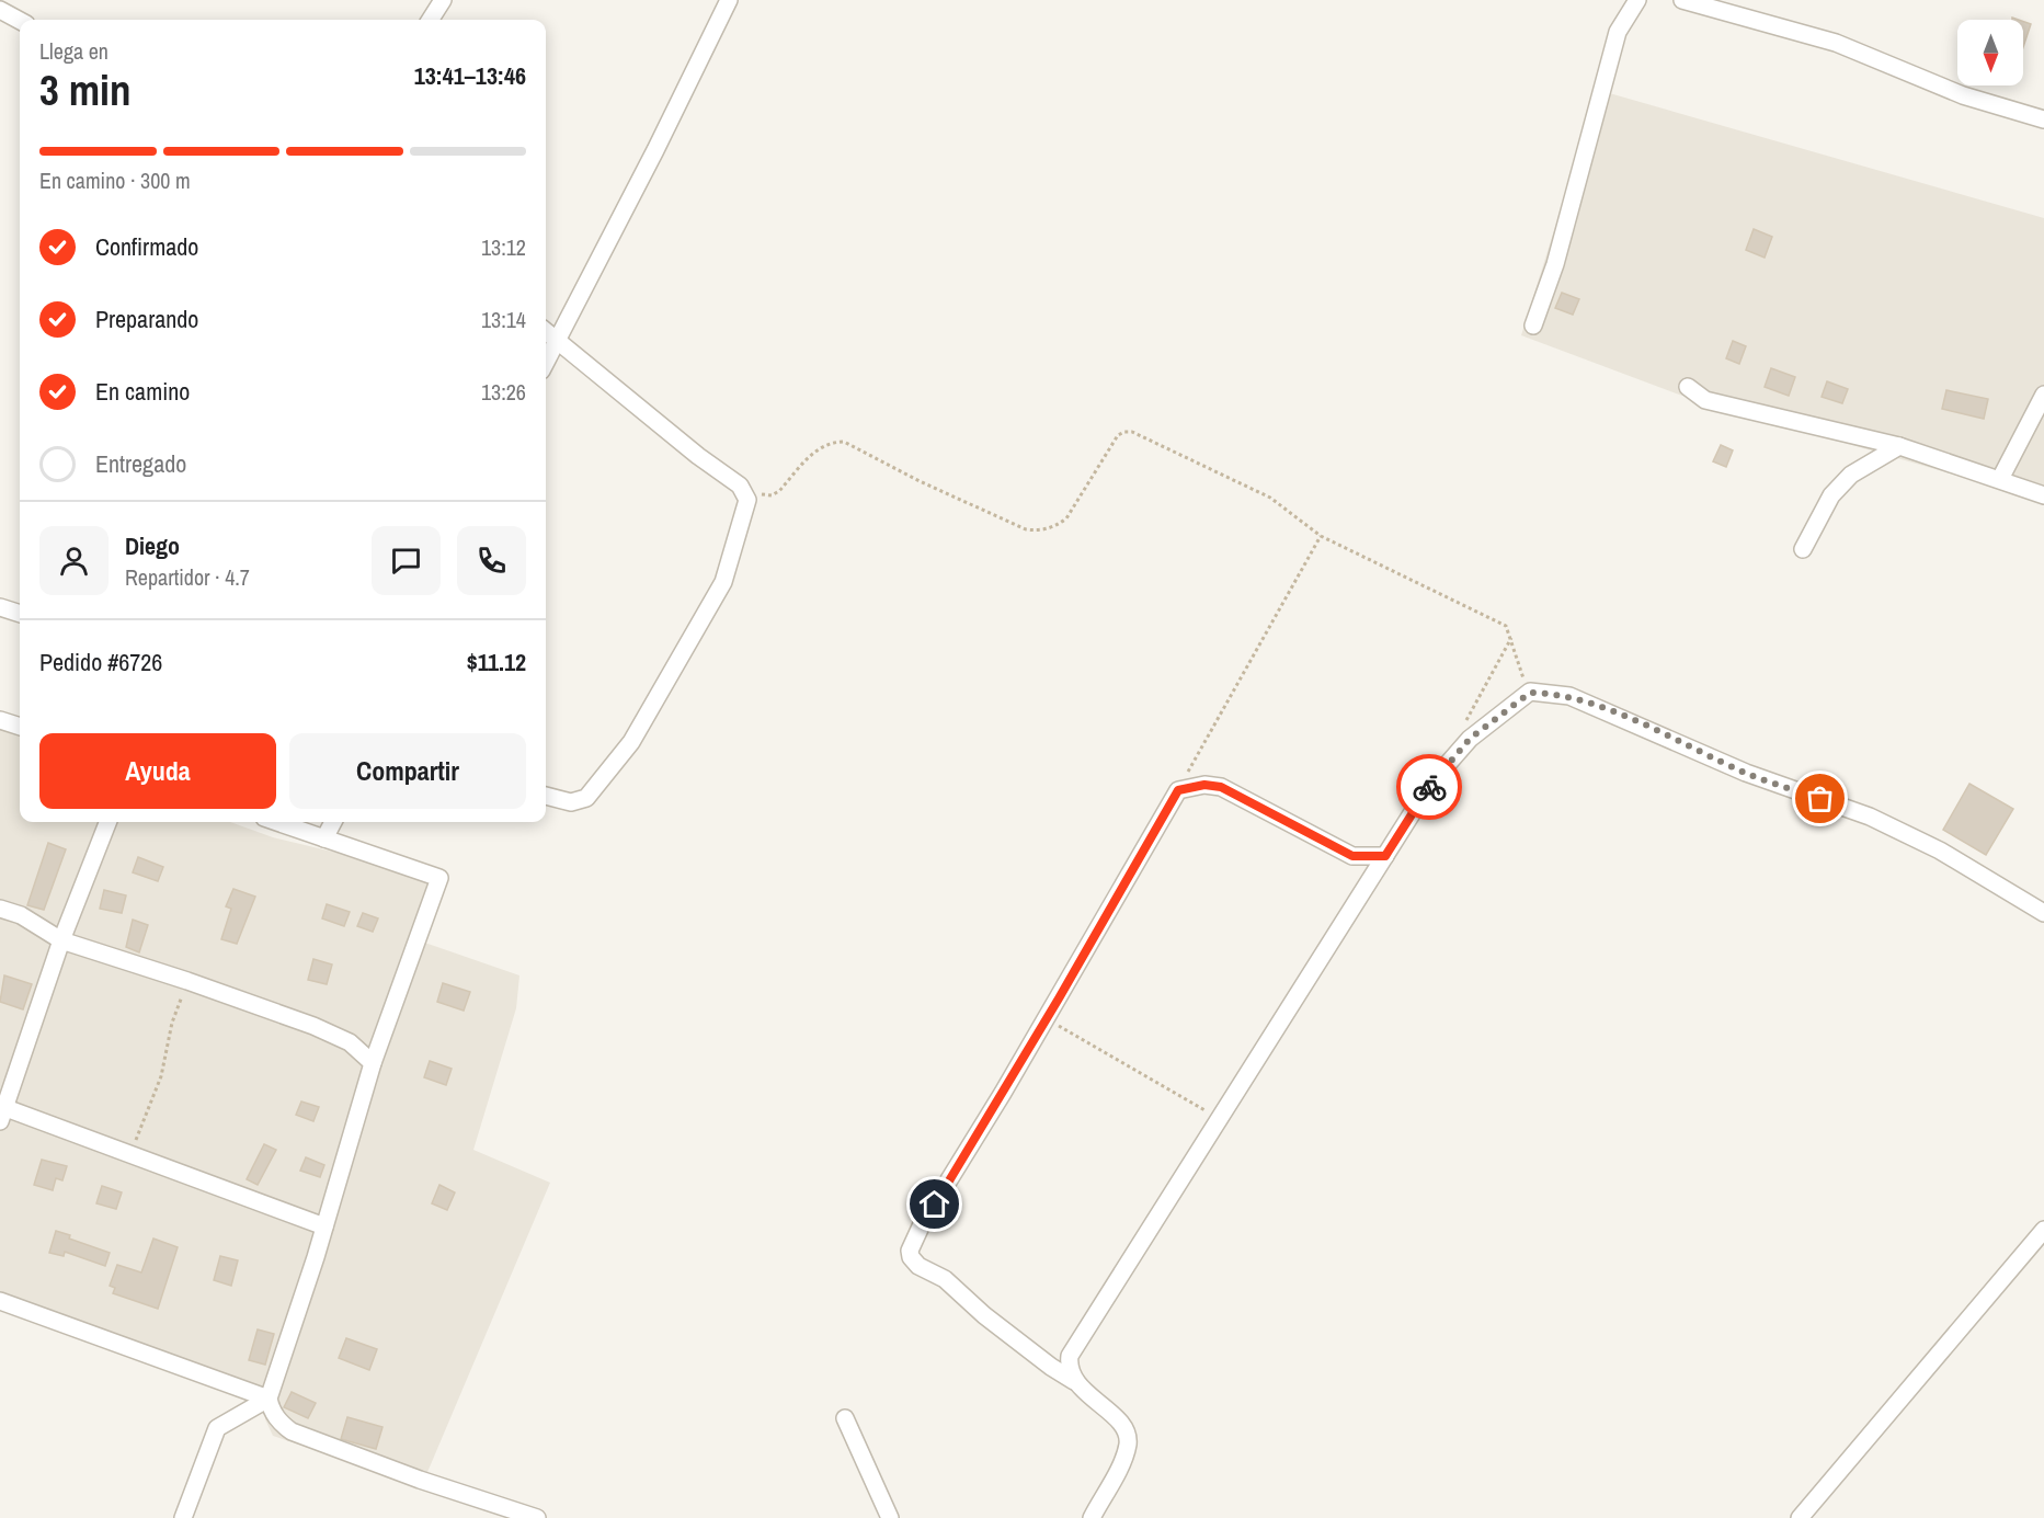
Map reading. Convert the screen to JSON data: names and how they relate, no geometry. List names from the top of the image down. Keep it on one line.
{"north":"bottom","page":{"heading":["3 min","Llega en","13:41–13:46"],"panel":["Diego","Repartidor · 4.7","Pedido #6726","$11.12"],"bar":"En camino · 300 m","list":[["Confirmado","13:12"],["Preparando","13:14"],["En camino","13:26"],"Entregado"],"buttons":["Ayuda","Compartir"]}}
